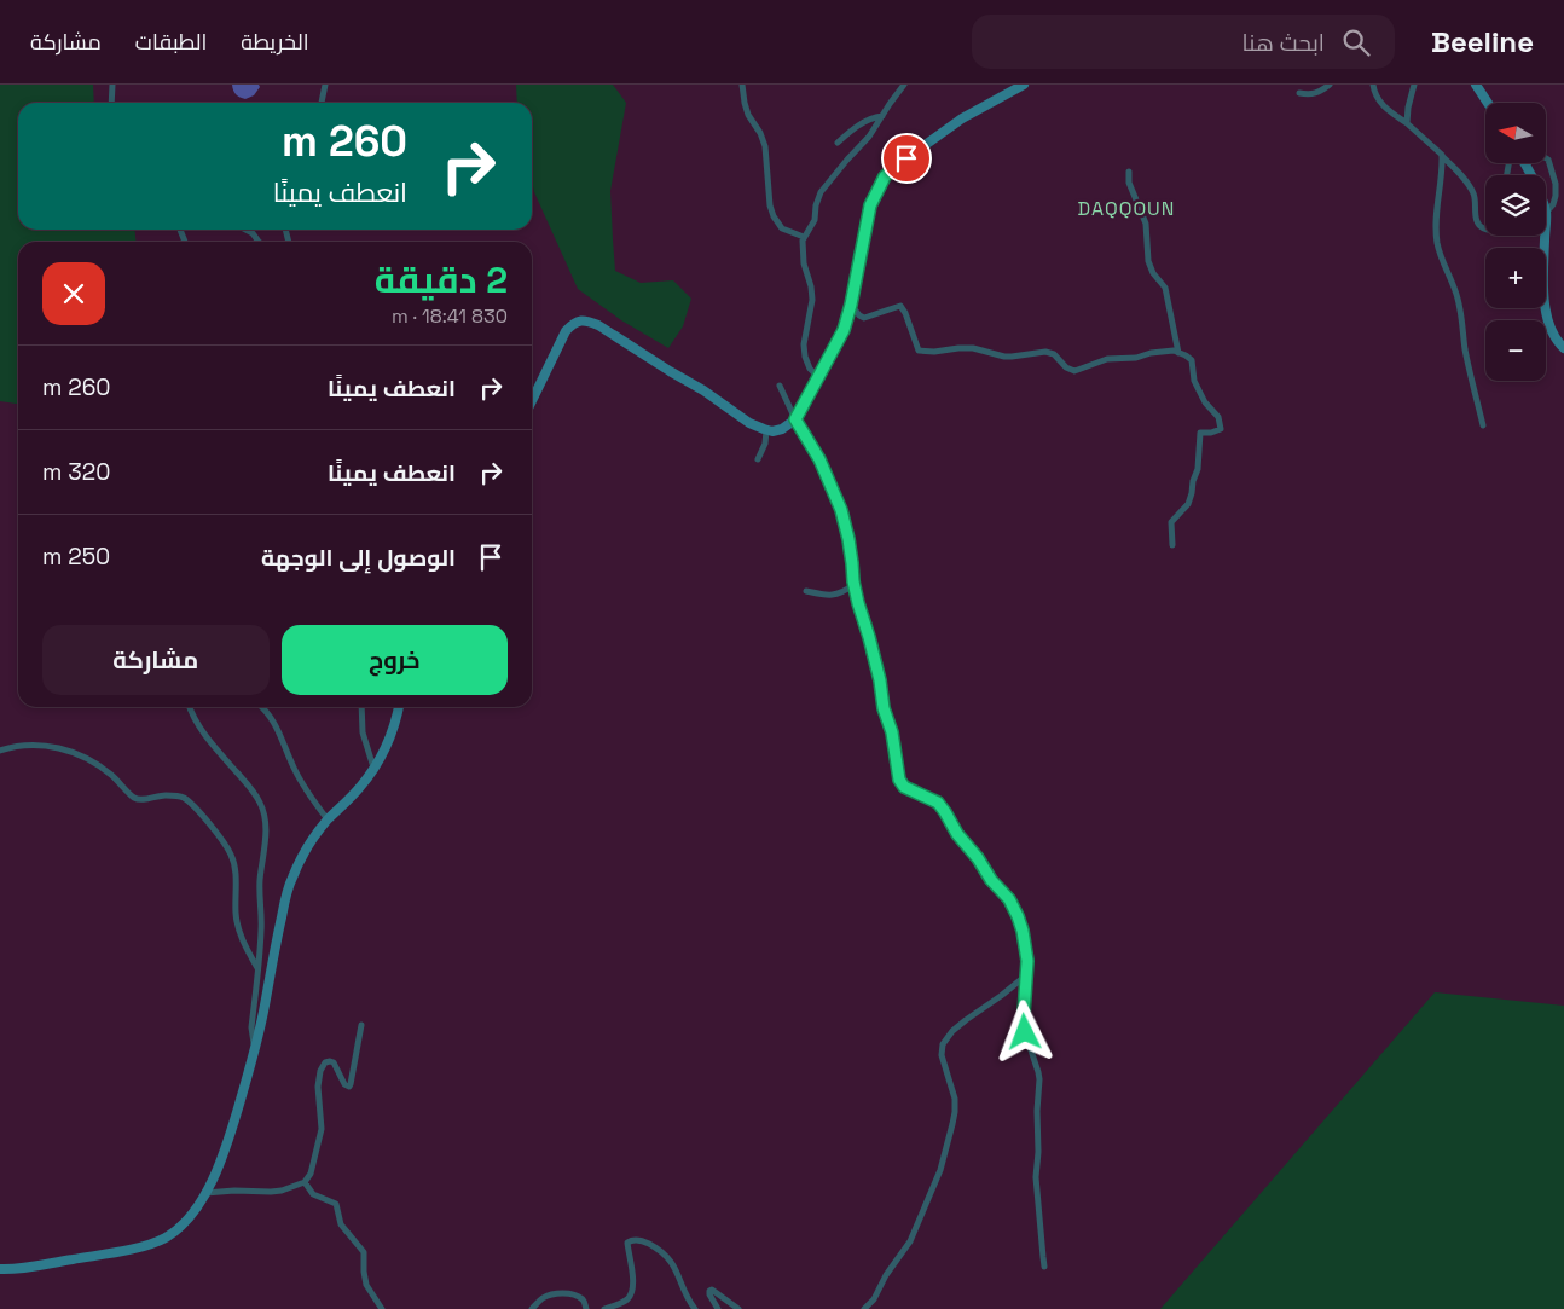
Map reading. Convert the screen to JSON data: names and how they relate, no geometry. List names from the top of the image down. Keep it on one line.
{"districts":["DAQQOUN"],"north":"left","page":{"header":"Beeline","search":"ابحث هنا","nav":["الخريطة","الطبقات","مشاركة"],"map_buttons":["+","−"],"turn":["260 m","انعطف يمينًا"],"heading":["2 دقيقة","830 m · 18:41"],"list":[{"name":"انعطف يمينًا","value":"260 m"},{"name":"انعطف يمينًا","value":"320 m"},{"name":"الوصول إلى الوجهة","value":"250 m"}],"buttons":["خروج","مشاركة"]}}
